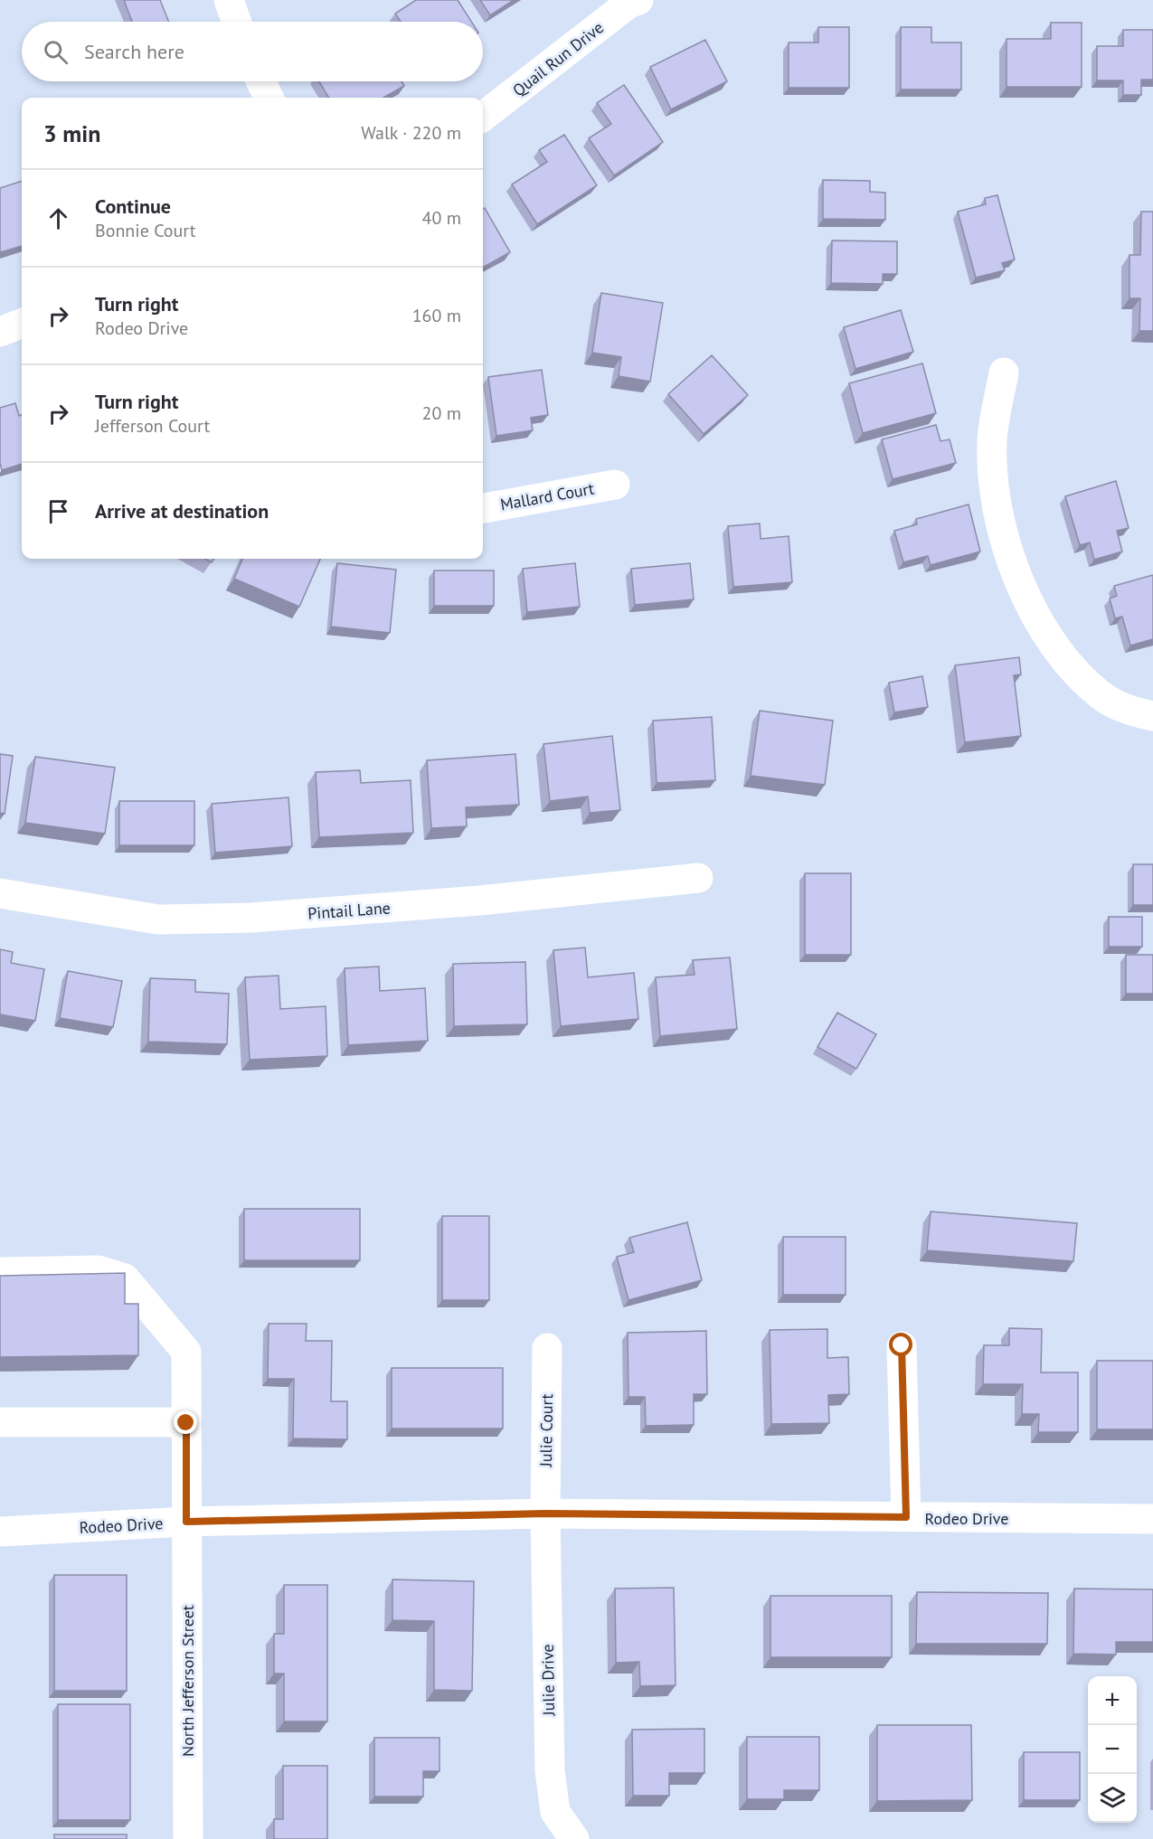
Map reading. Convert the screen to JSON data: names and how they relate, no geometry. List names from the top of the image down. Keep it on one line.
{"streets":{"street":["Quail Run Drive","Mallard Court","Pintail Lane","Julie Court","Rodeo Drive","Julie Drive","North Jefferson Street"]},"crossings":[["Julie Court","Rodeo Drive"],["Julie Court","Julie Drive"],["Rodeo Drive","Julie Drive"],["Rodeo Drive","North Jefferson Street"]],"page":{"search":"Search here","heading":["3 min","Walk · 220 m"],"list":[["Continue","Bonnie Court","40 m"],["Turn right","Rodeo Drive","160 m"],["Turn right","Jefferson Court","20 m"],"Arrive at destination"],"map_buttons":["+","−"]}}
